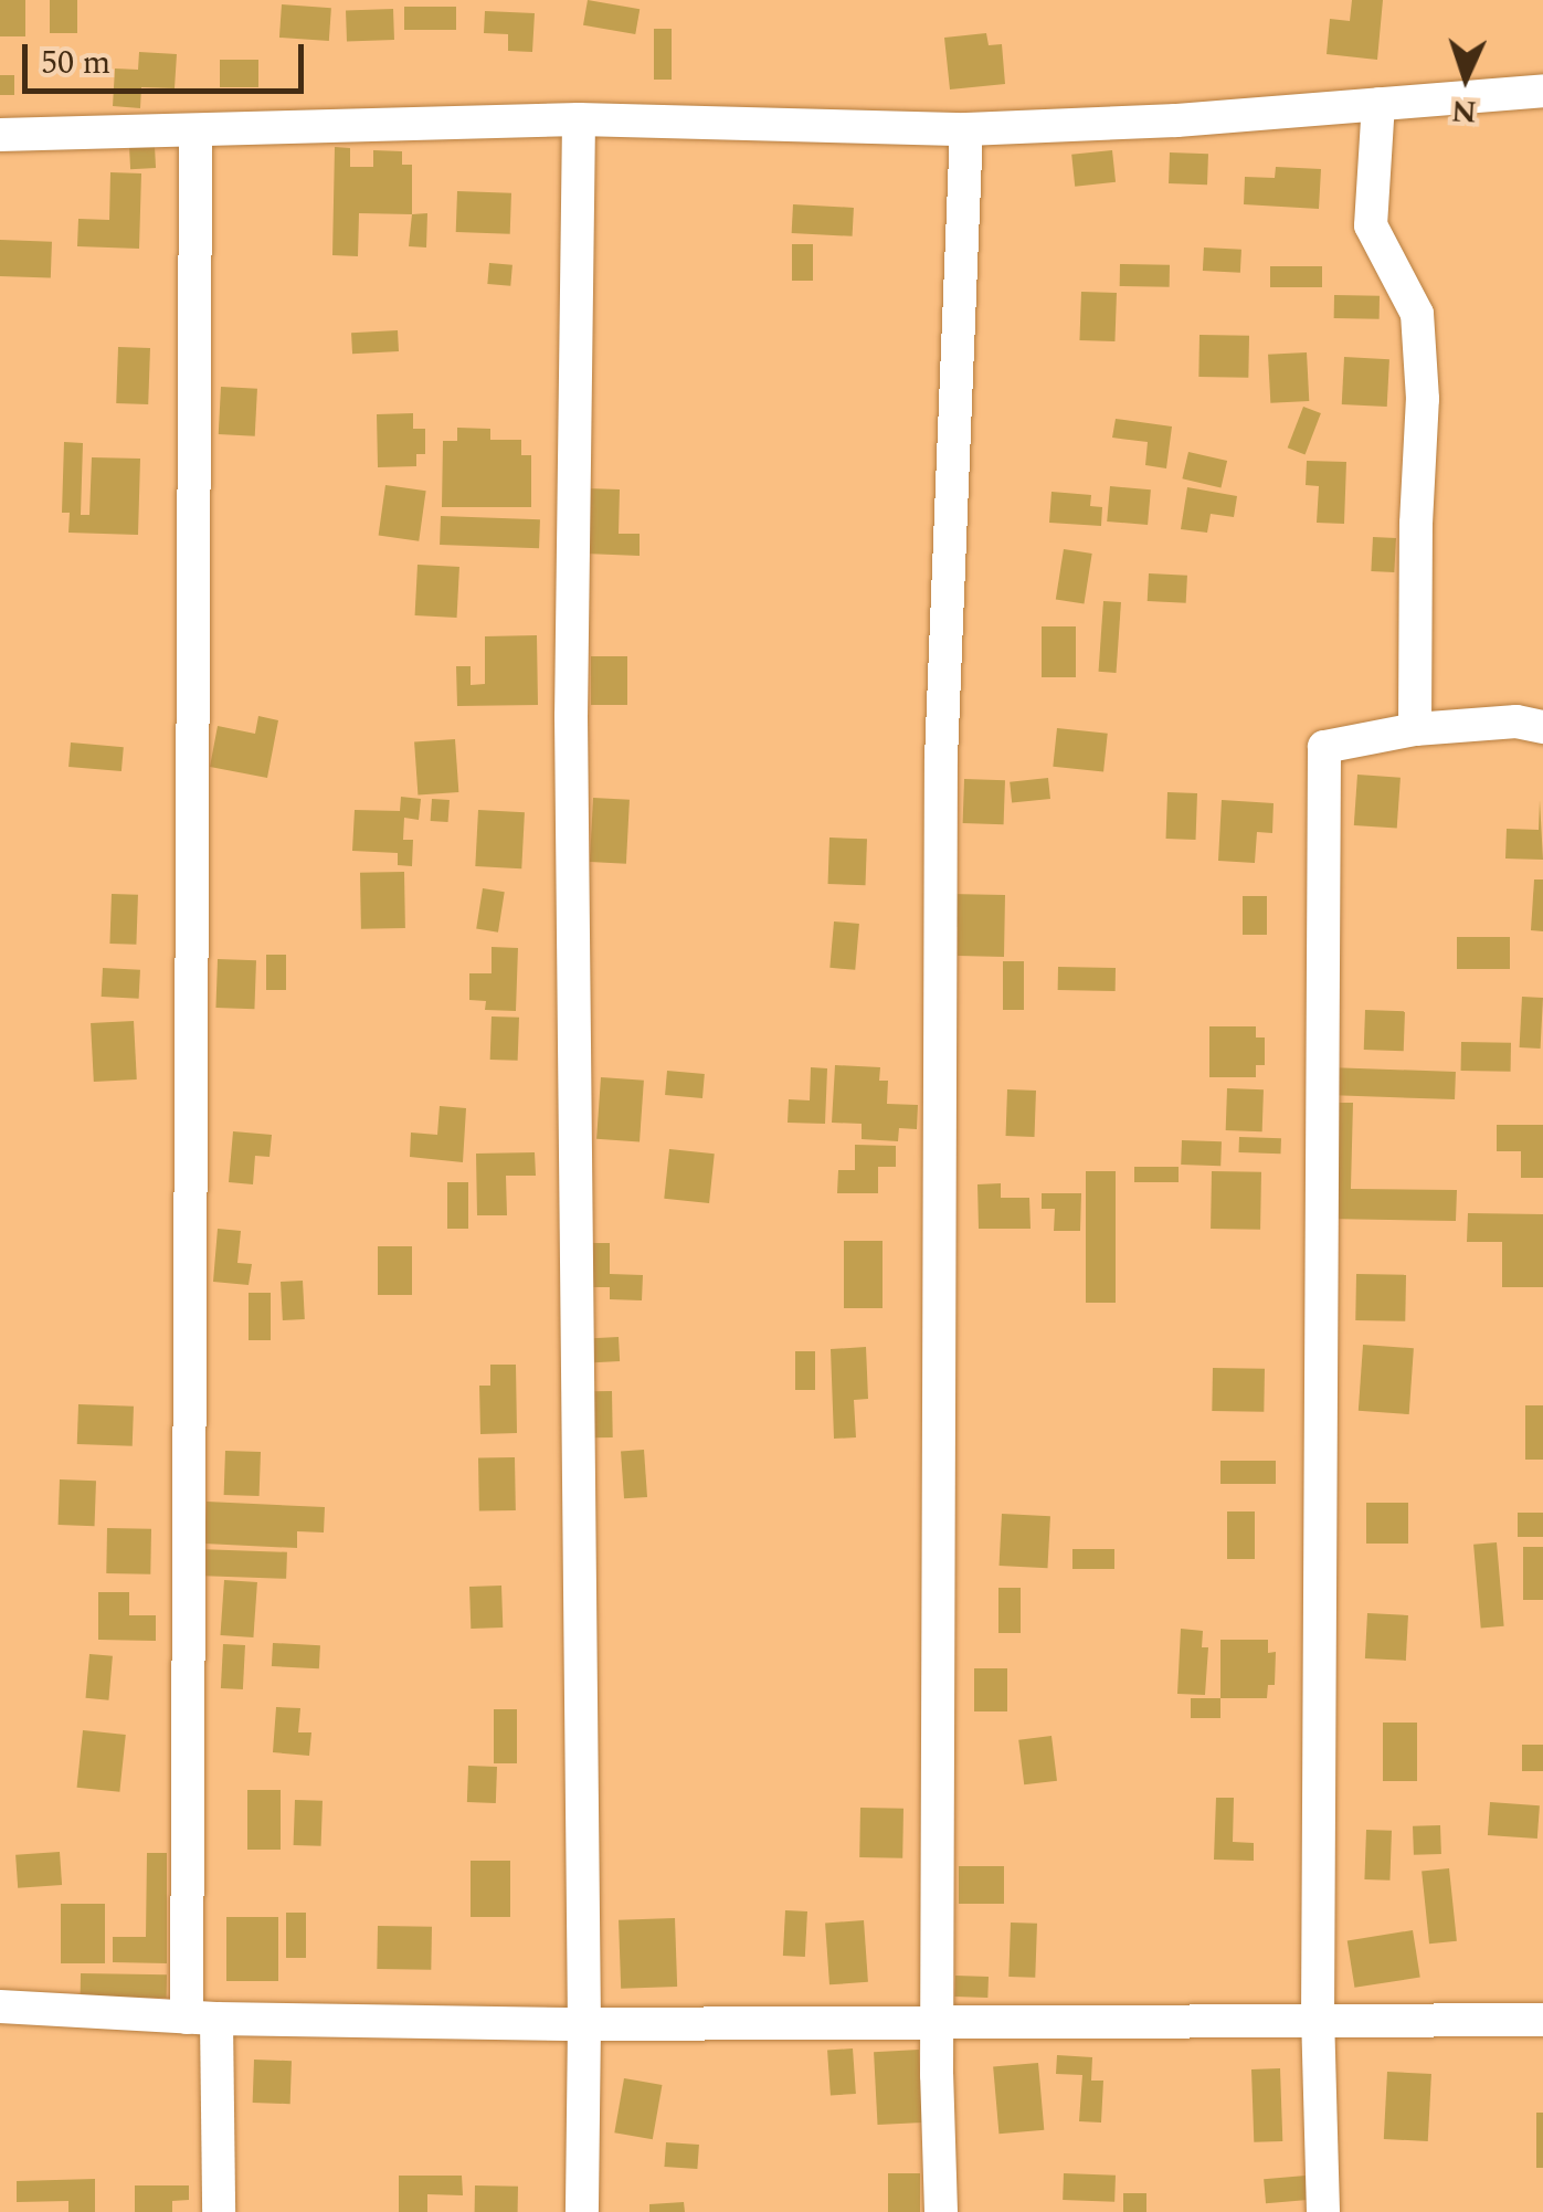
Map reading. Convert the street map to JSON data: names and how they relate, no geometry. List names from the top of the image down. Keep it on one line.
{"scale_bar":"50 m","north":"bottom"}
